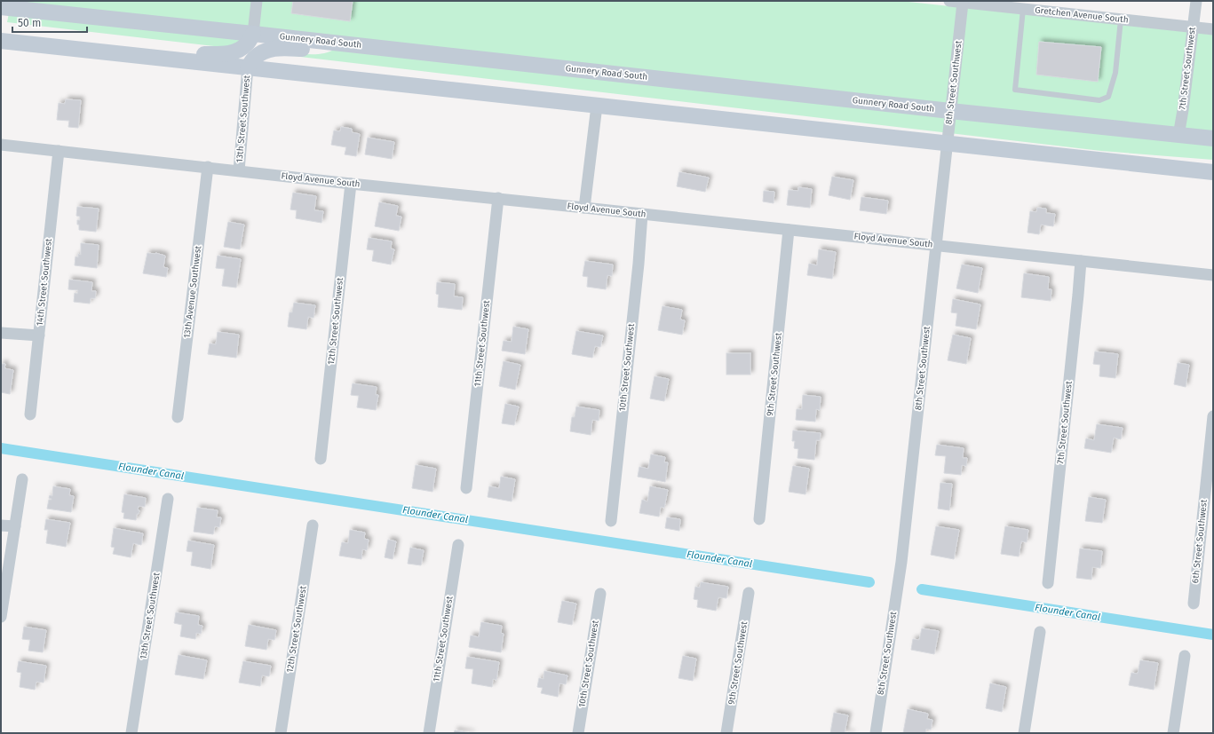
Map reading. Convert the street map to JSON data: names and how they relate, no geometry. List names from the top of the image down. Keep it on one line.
{"streets":{"main road":["Gunnery Road South"],"street":["Gretchen Avenue South","7th Street Southwest","8th Street Southwest","13th Street Southwest","Floyd Avenue South","14th Street Southwest","13th Avenue Southwest","12th Street Southwest","11th Street Southwest","10th Street Southwest","9th Street Southwest","6th Street Southwest"]},"crossings":[["Gretchen Avenue South","7th Street Southwest"],["Gretchen Avenue South","8th Street Southwest"],["Gunnery Road South","7th Street Southwest"],["Gunnery Road South","8th Street Southwest"],["7th Street Southwest","Floyd Avenue South"],["8th Street Southwest","Floyd Avenue South"],["13th Street Southwest","Floyd Avenue South"],["Floyd Avenue South","14th Street Southwest"],["Floyd Avenue South","13th Avenue Southwest"],["Floyd Avenue South","12th Street Southwest"],["Floyd Avenue South","11th Street Southwest"],["Floyd Avenue South","10th Street Southwest"],["Floyd Avenue South","9th Street Southwest"]],"water":["Flounder Canal"],"scale_bar":"50 m"}
